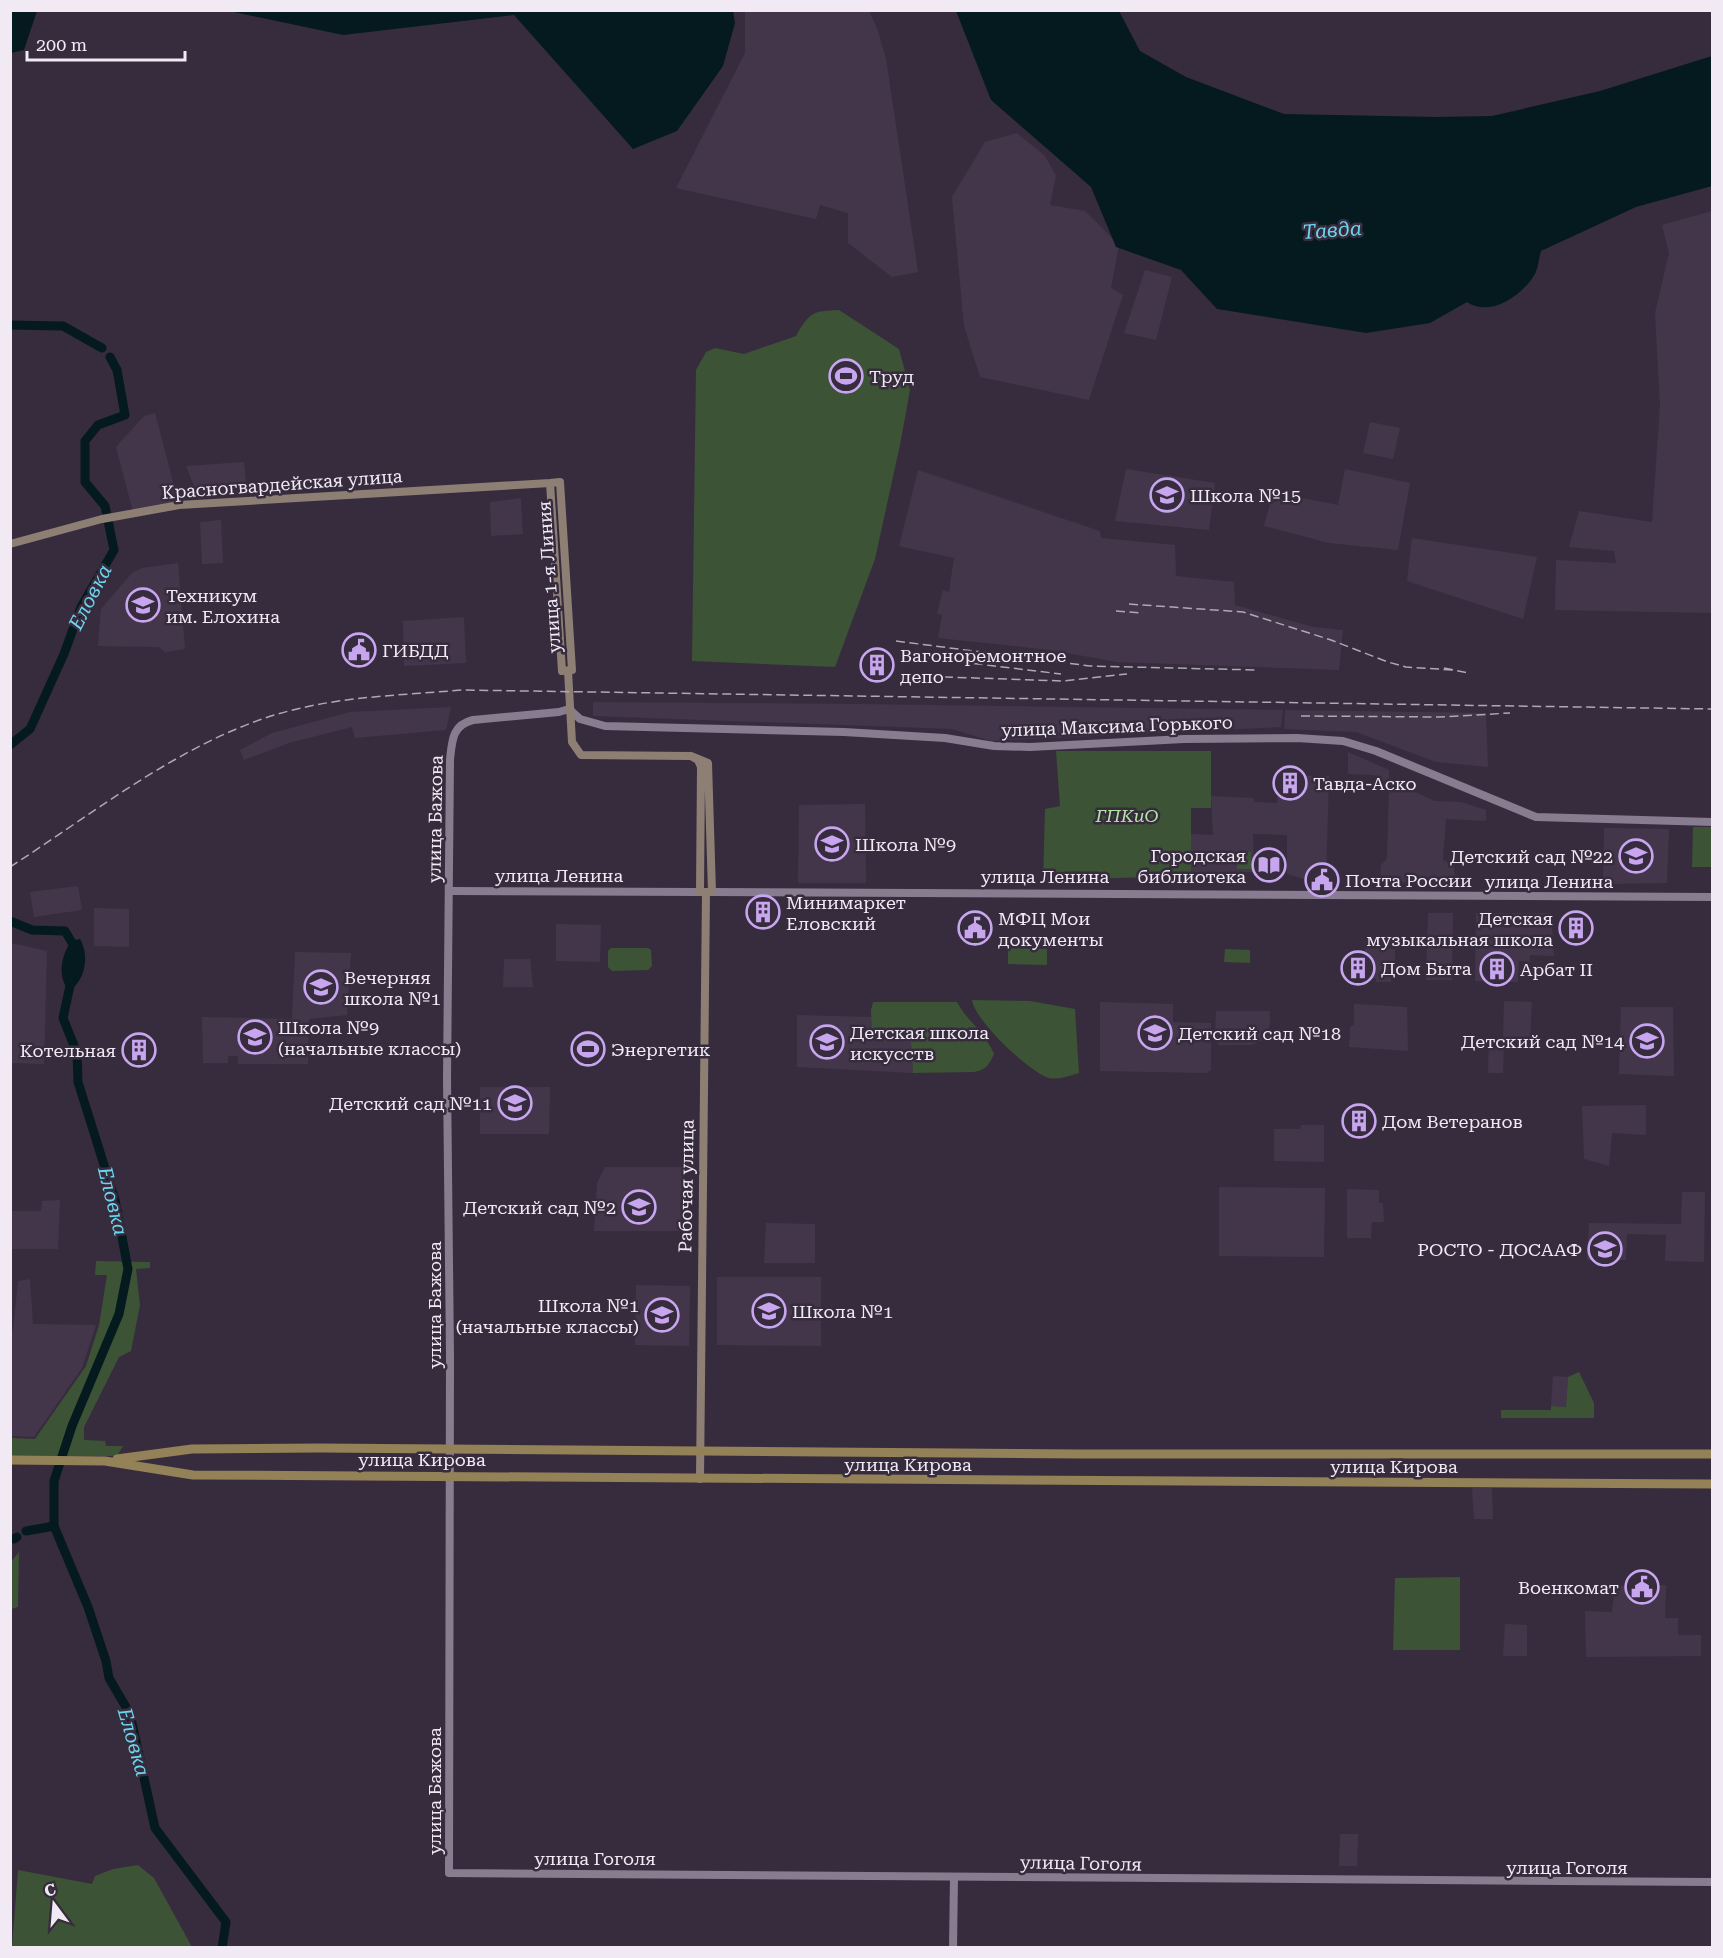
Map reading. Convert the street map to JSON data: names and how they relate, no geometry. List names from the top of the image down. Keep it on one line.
{"streets":{"main road":["Красногвардейская улица","улица 1-я Линия","Рабочая улица","улица Кирова"],"street":["улица Максима Горького","улица Бажова","улица Ленина","улица Гоголя"]},"crossings":[["Красногвардейская улица","улица 1-я Линия"],["улица 1-я Линия","улица Максима Горького"],["улица 1-я Линия","улица Бажова"],["улица 1-я Линия","Рабочая улица"],["улица Максима Горького","улица Бажова"],["улица Бажова","улица Ленина"],["улица Бажова","улица Кирова"],["улица Бажова","улица Гоголя"],["улица Ленина","Рабочая улица"],["Рабочая улица","улица Кирова"]],"water":["Тавда","Еловка"],"parks":["ГПКиО"],"places":{"sports":["Труд","Энергетик"],"school or university":["Школа №15","Техникум им. Елохина","Школа №9","Детский сад №22","Вечерняя школа №1","Детский сад №18","Школа №9 (начальные классы)","Детский сад №14","Детская школа искусств","Детский сад №11","Детский сад №2","РОСТО - ДОСААФ","Школа №1","Школа №1 (начальные классы)"],"public building":["ГИБДД","Почта России","МФЦ Мои документы","Военкомат"],"building":["Вагоноремонтное депо","Тавда-Аско","Минимаркет Еловский","Детская музыкальная школа","Дом Быта","Арбат II","Котельная","Дом Ветеранов"],"library":["Городская библиотека"]},"scale_bar":"200 m","north":"top"}
